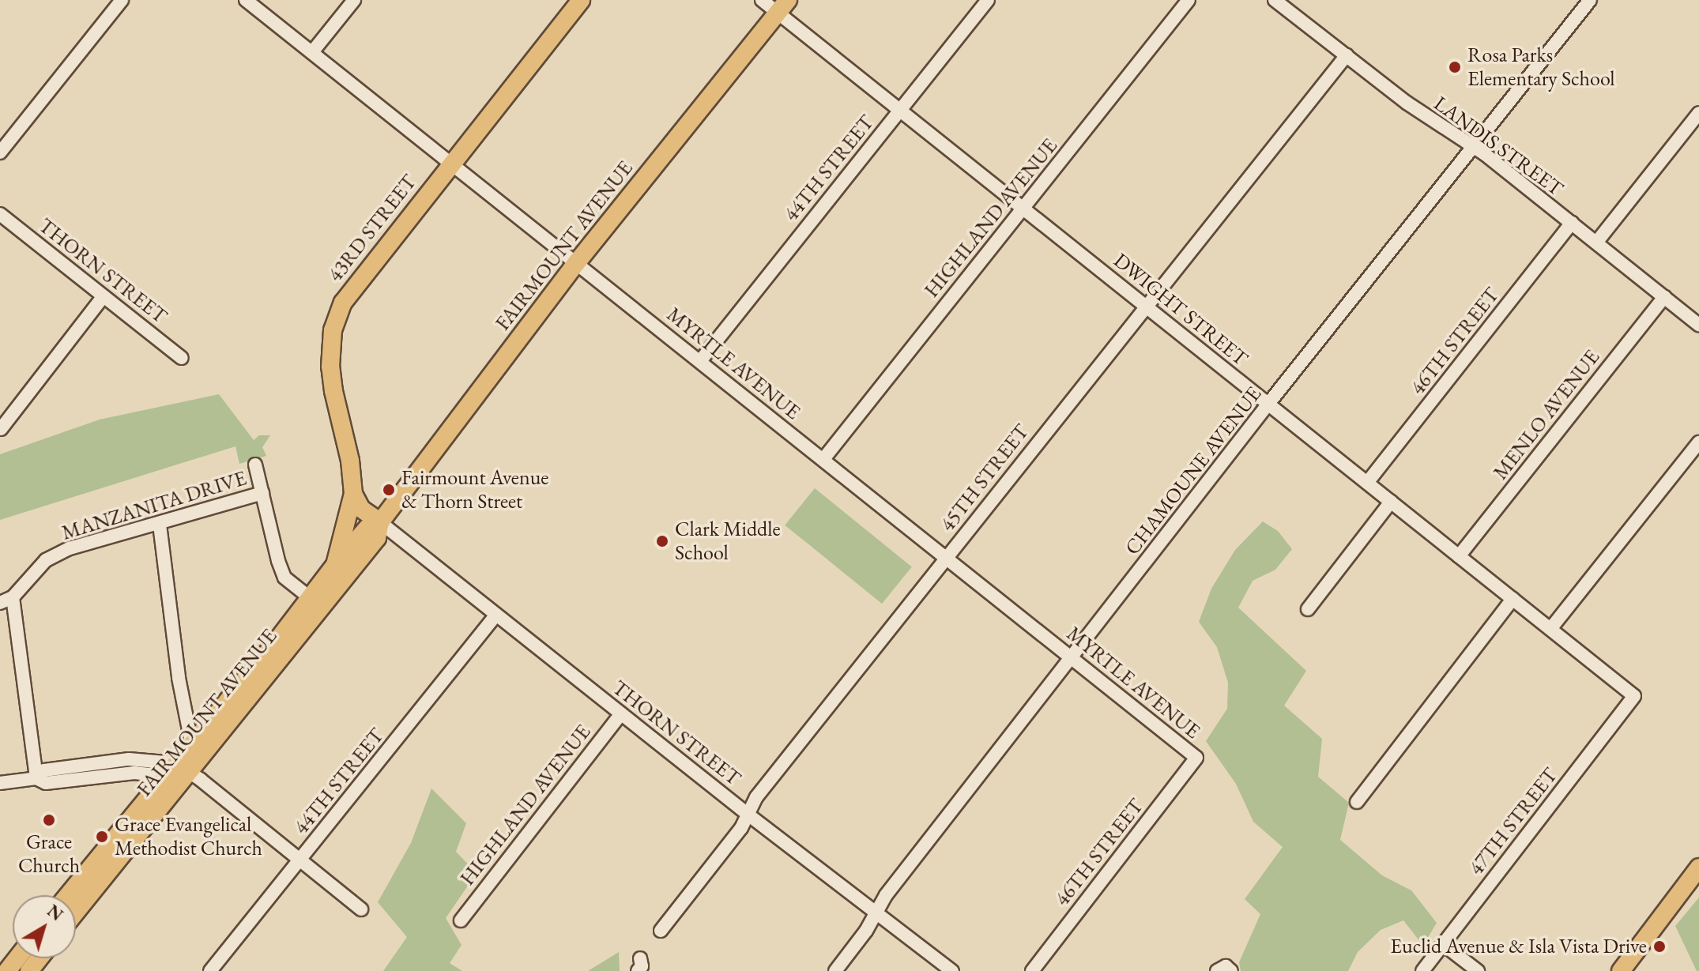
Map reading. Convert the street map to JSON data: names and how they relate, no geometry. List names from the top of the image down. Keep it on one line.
{"streets":{"main road":["43RD STREET","FAIRMOUNT AVENUE"],"street":["LANDIS STREET","44TH STREET","HIGHLAND AVENUE","THORN STREET","DWIGHT STREET","46TH STREET","MYRTLE AVENUE","MENLO AVENUE","CHAMOUNE AVENUE","45TH STREET","MANZANITA DRIVE","47TH STREET"]},"crossings":[["LANDIS STREET","46TH STREET"],["LANDIS STREET","MENLO AVENUE"],["LANDIS STREET","CHAMOUNE AVENUE"],["LANDIS STREET","45TH STREET"],["44TH STREET","THORN STREET"],["44TH STREET","DWIGHT STREET"],["44TH STREET","MYRTLE AVENUE"],["HIGHLAND AVENUE","THORN STREET"],["HIGHLAND AVENUE","DWIGHT STREET"],["HIGHLAND AVENUE","MYRTLE AVENUE"],["43RD STREET","FAIRMOUNT AVENUE"],["43RD STREET","MYRTLE AVENUE"],["FAIRMOUNT AVENUE","THORN STREET"],["FAIRMOUNT AVENUE","DWIGHT STREET"],["FAIRMOUNT AVENUE","MYRTLE AVENUE"],["THORN STREET","CHAMOUNE AVENUE"],["THORN STREET","45TH STREET"],["DWIGHT STREET","46TH STREET"],["DWIGHT STREET","MENLO AVENUE"],["DWIGHT STREET","CHAMOUNE AVENUE"],["DWIGHT STREET","45TH STREET"],["DWIGHT STREET","47TH STREET"],["46TH STREET","MYRTLE AVENUE"],["MYRTLE AVENUE","CHAMOUNE AVENUE"],["MYRTLE AVENUE","45TH STREET"]],"places":["Rosa Parks Elementary School","Fairmount Avenue & Thorn Street","Clark Middle School","Grace Church","Grace Evangelical Methodist Church","Euclid Avenue & Isla Vista Drive"],"north":"top right"}
